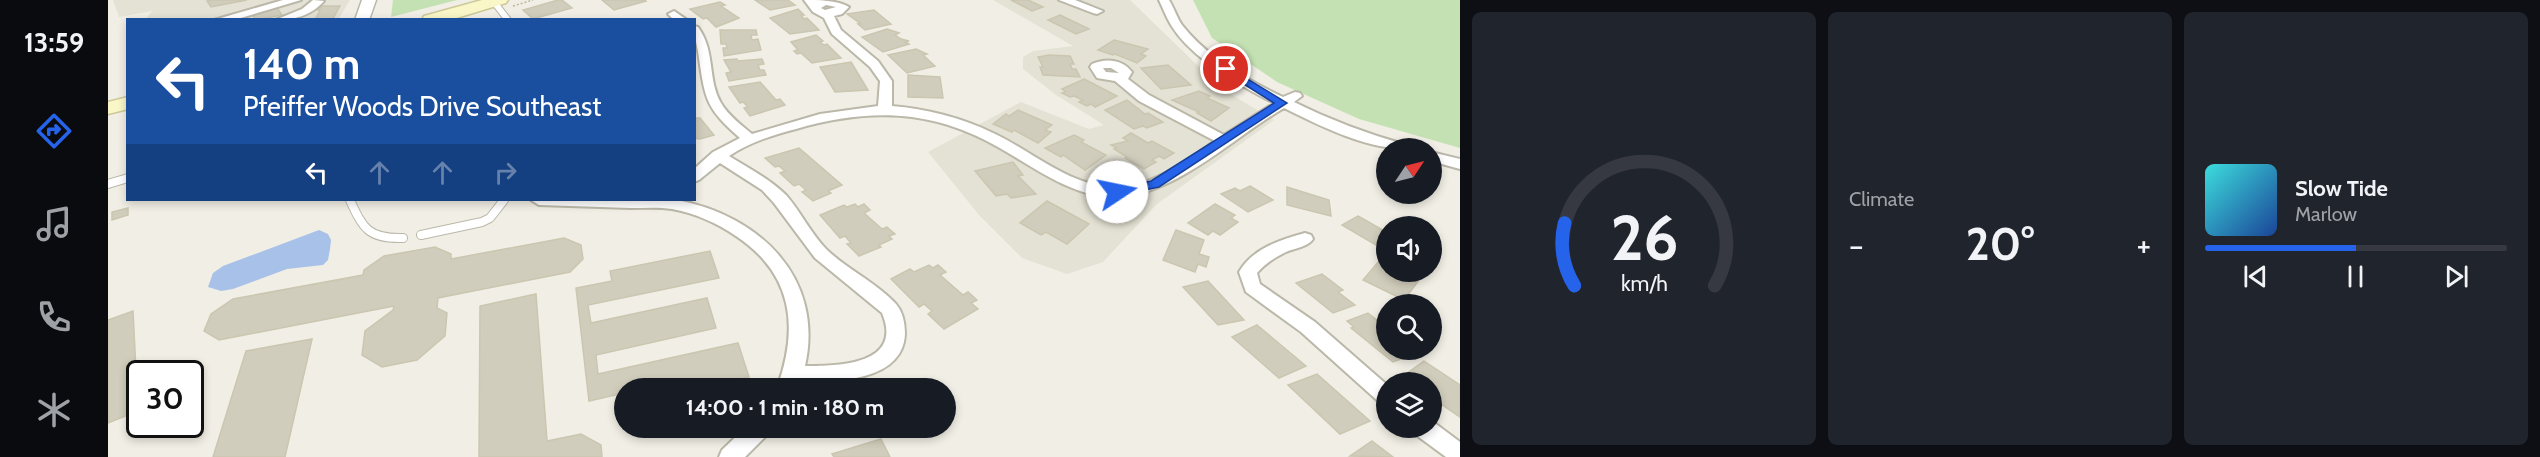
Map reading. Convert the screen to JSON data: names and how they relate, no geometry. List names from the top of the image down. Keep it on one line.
{"north":"top right","page":{"tabs":"13:59","tile":"Climate","turn":["140 m","Pfeiffer Woods Drive Southeast"],"song":["Slow Tide","Marlow"],"heat":["−","20°","+"],"limit":"30","trip":"14:00 · 1 min · 180 m","gauge":["26","km/h"]}}
